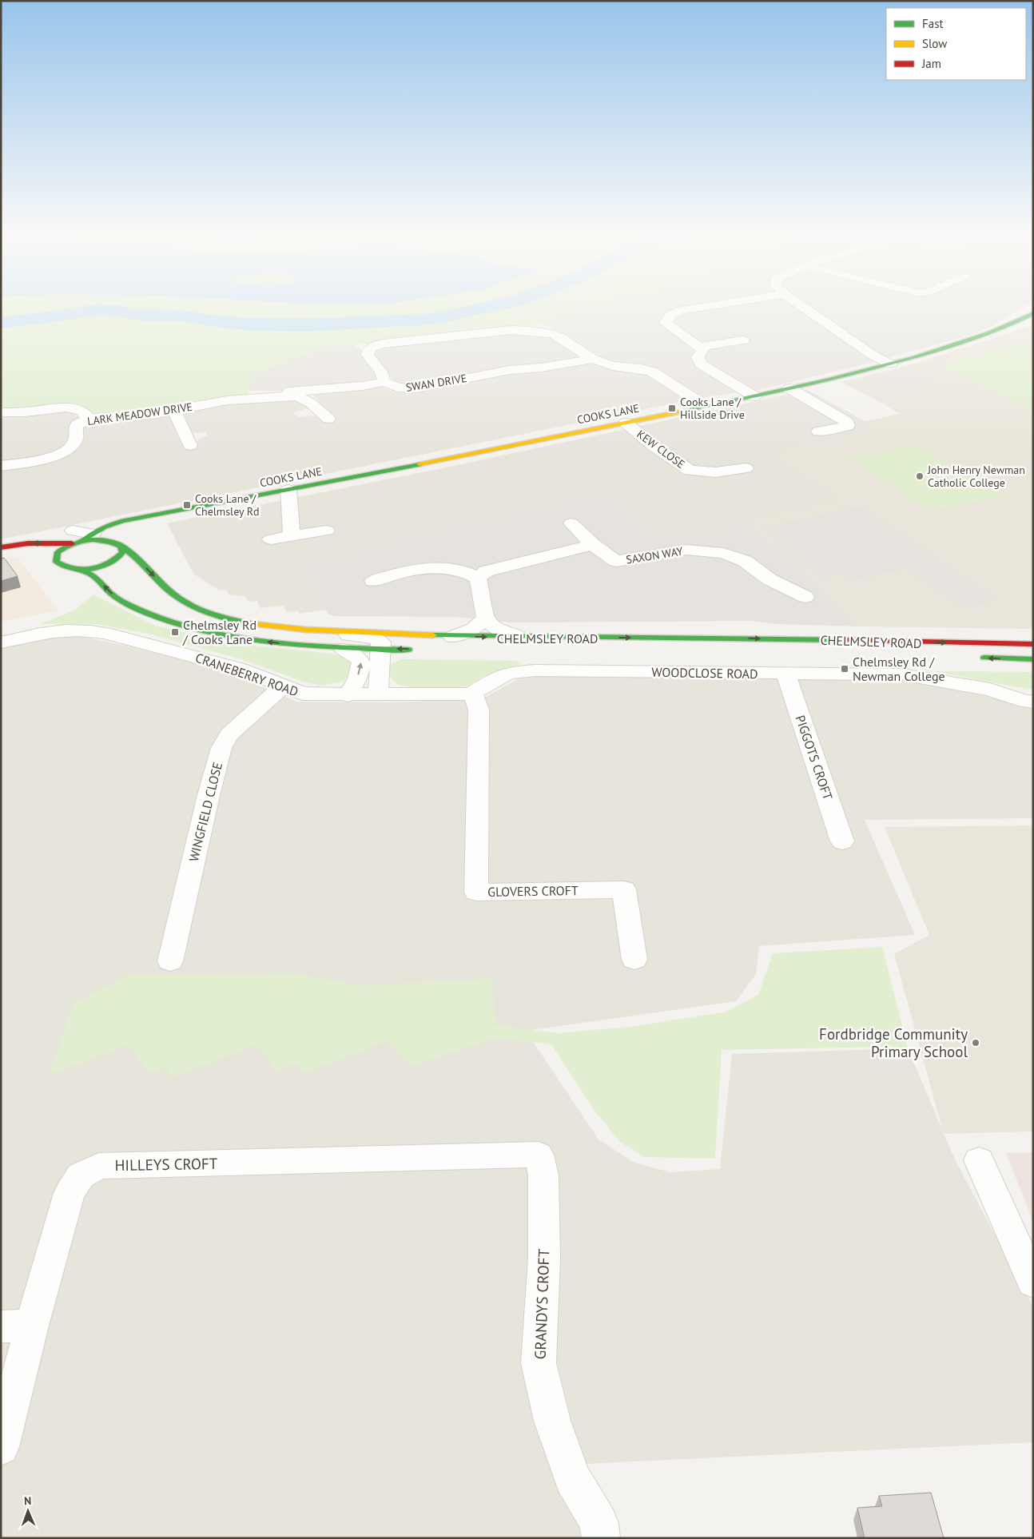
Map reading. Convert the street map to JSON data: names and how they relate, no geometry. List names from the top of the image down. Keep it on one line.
{"streets":{"street":["SWAN DRIVE","LARK MEADOW DRIVE","COOKS LANE","KEW CLOSE","SAXON WAY","CHELMSLEY ROAD","WOODCLOSE ROAD","CRANEBERRY ROAD","PIGGOTS CROFT","WINGFIELD CLOSE","GLOVERS CROFT","HILLEYS CROFT","GRANDYS CROFT"]},"crossings":[["SWAN DRIVE","COOKS LANE"],["COOKS LANE","KEW CLOSE"],["COOKS LANE","CHELMSLEY ROAD"],["WOODCLOSE ROAD","CRANEBERRY ROAD"],["WOODCLOSE ROAD","PIGGOTS CROFT"],["WOODCLOSE ROAD","GLOVERS CROFT"],["CRANEBERRY ROAD","WINGFIELD CLOSE"],["HILLEYS CROFT","GRANDYS CROFT"]],"places":{"transit":["Cooks Lane / Hillside Drive","Cooks Lane / Chelmsley Rd","Chelmsley Rd / Cooks Lane","Chelmsley Rd / Newman College"],"other":["John Henry Newman Catholic College","Fordbridge Community Primary School"]},"legend":["Fast","Slow","Jam"],"north":"top"}
